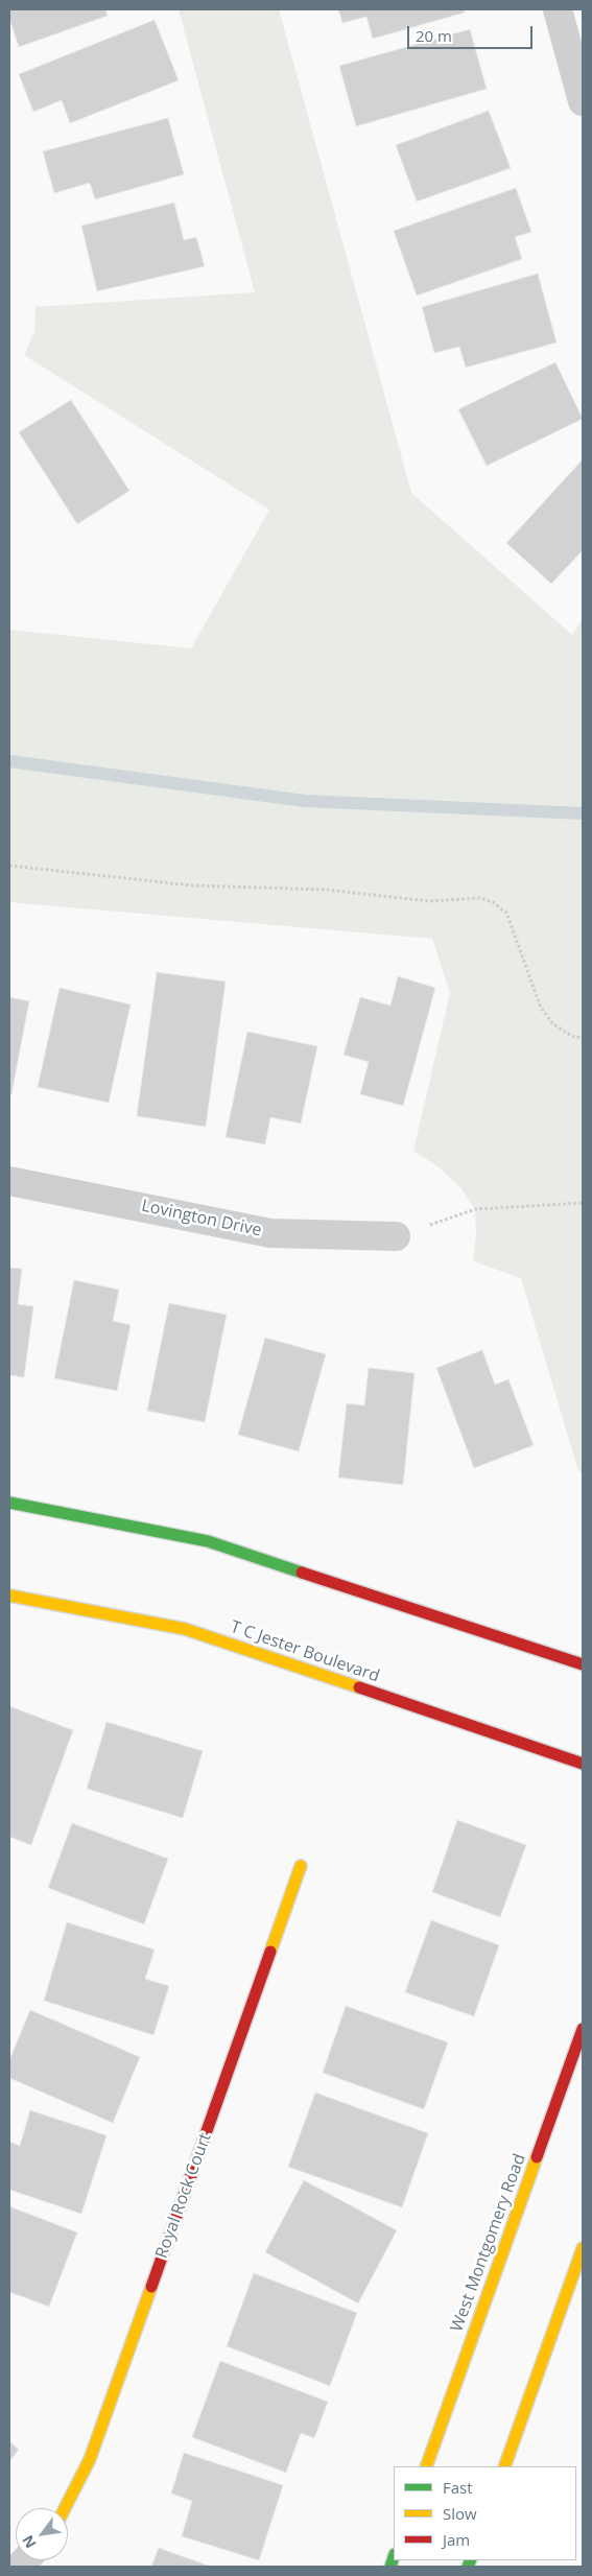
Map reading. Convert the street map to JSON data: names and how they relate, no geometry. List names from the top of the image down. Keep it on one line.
{"streets":{"street":["Lovington Drive","T C Jester Boulevard","Royal Rock Court","West Montgomery Road"]},"legend":["Fast","Slow","Jam"],"scale_bar":"20 m","north":"bottom left"}
